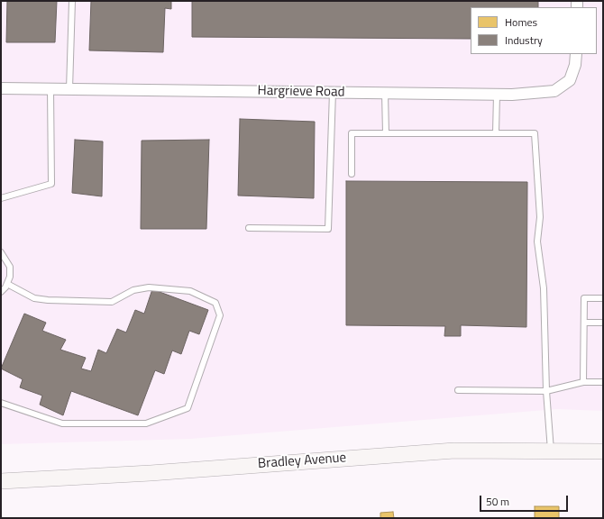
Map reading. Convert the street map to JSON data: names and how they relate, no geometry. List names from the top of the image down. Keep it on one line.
{"streets":{"main road":["Bradley Avenue"],"street":["Hargrieve Road"]},"legend":["Homes","Industry"],"scale_bar":"50 m"}
